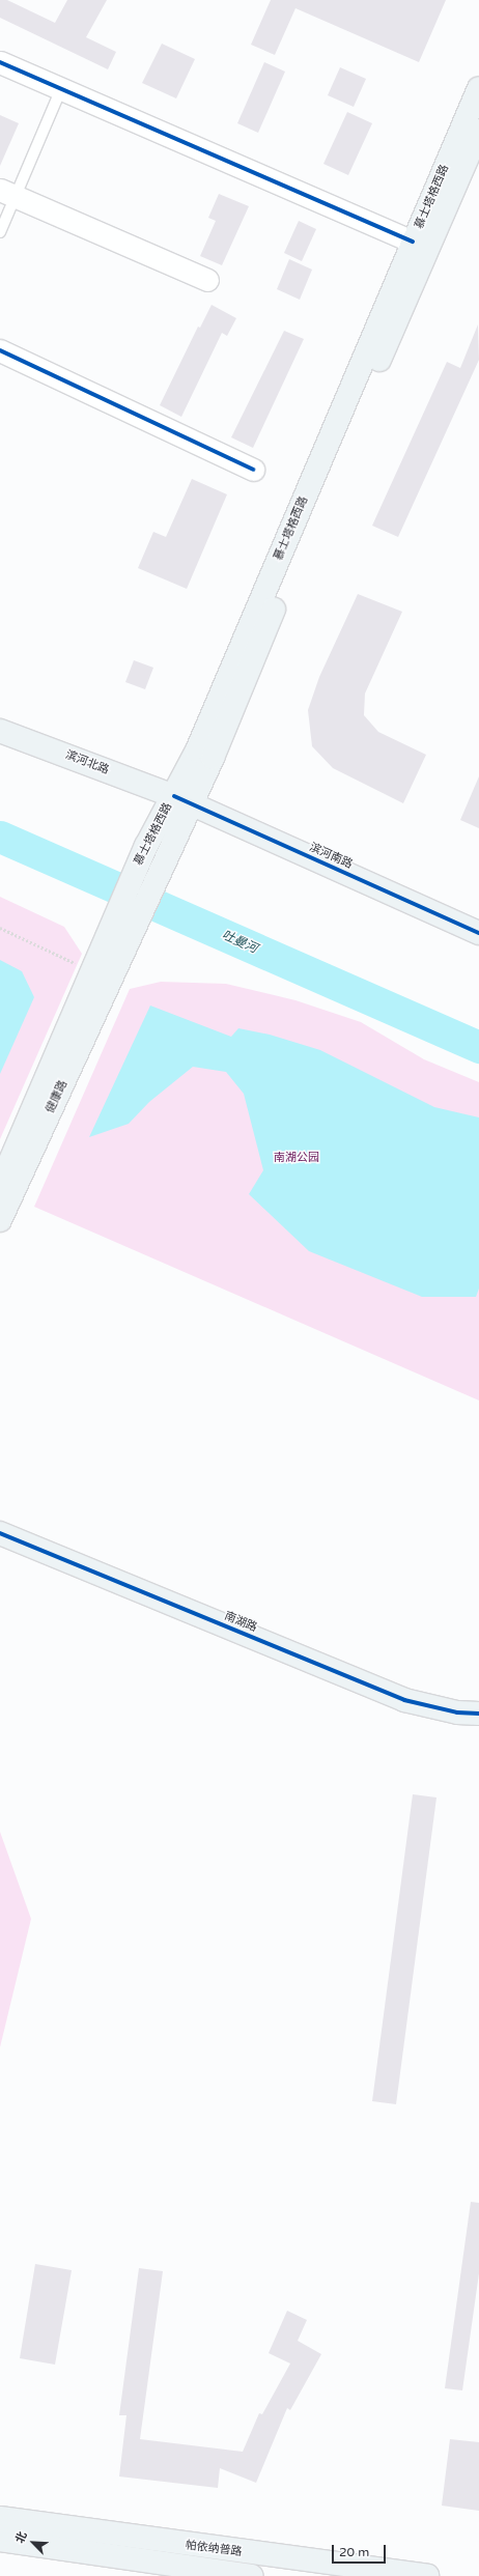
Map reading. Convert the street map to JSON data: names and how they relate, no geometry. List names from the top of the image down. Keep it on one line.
{"streets":{"main road":["慕士塔格西路","滨河北路","滨河南路","健康路","南湖路","帕依纳普路"]},"crossings":[["慕士塔格西路","滨河北路"],["慕士塔格西路","滨河南路"],["慕士塔格西路","健康路"],["滨河北路","滨河南路"]],"water":["吐曼河"],"parks":["南湖公园"],"scale_bar":"20 m","north":"top left"}
